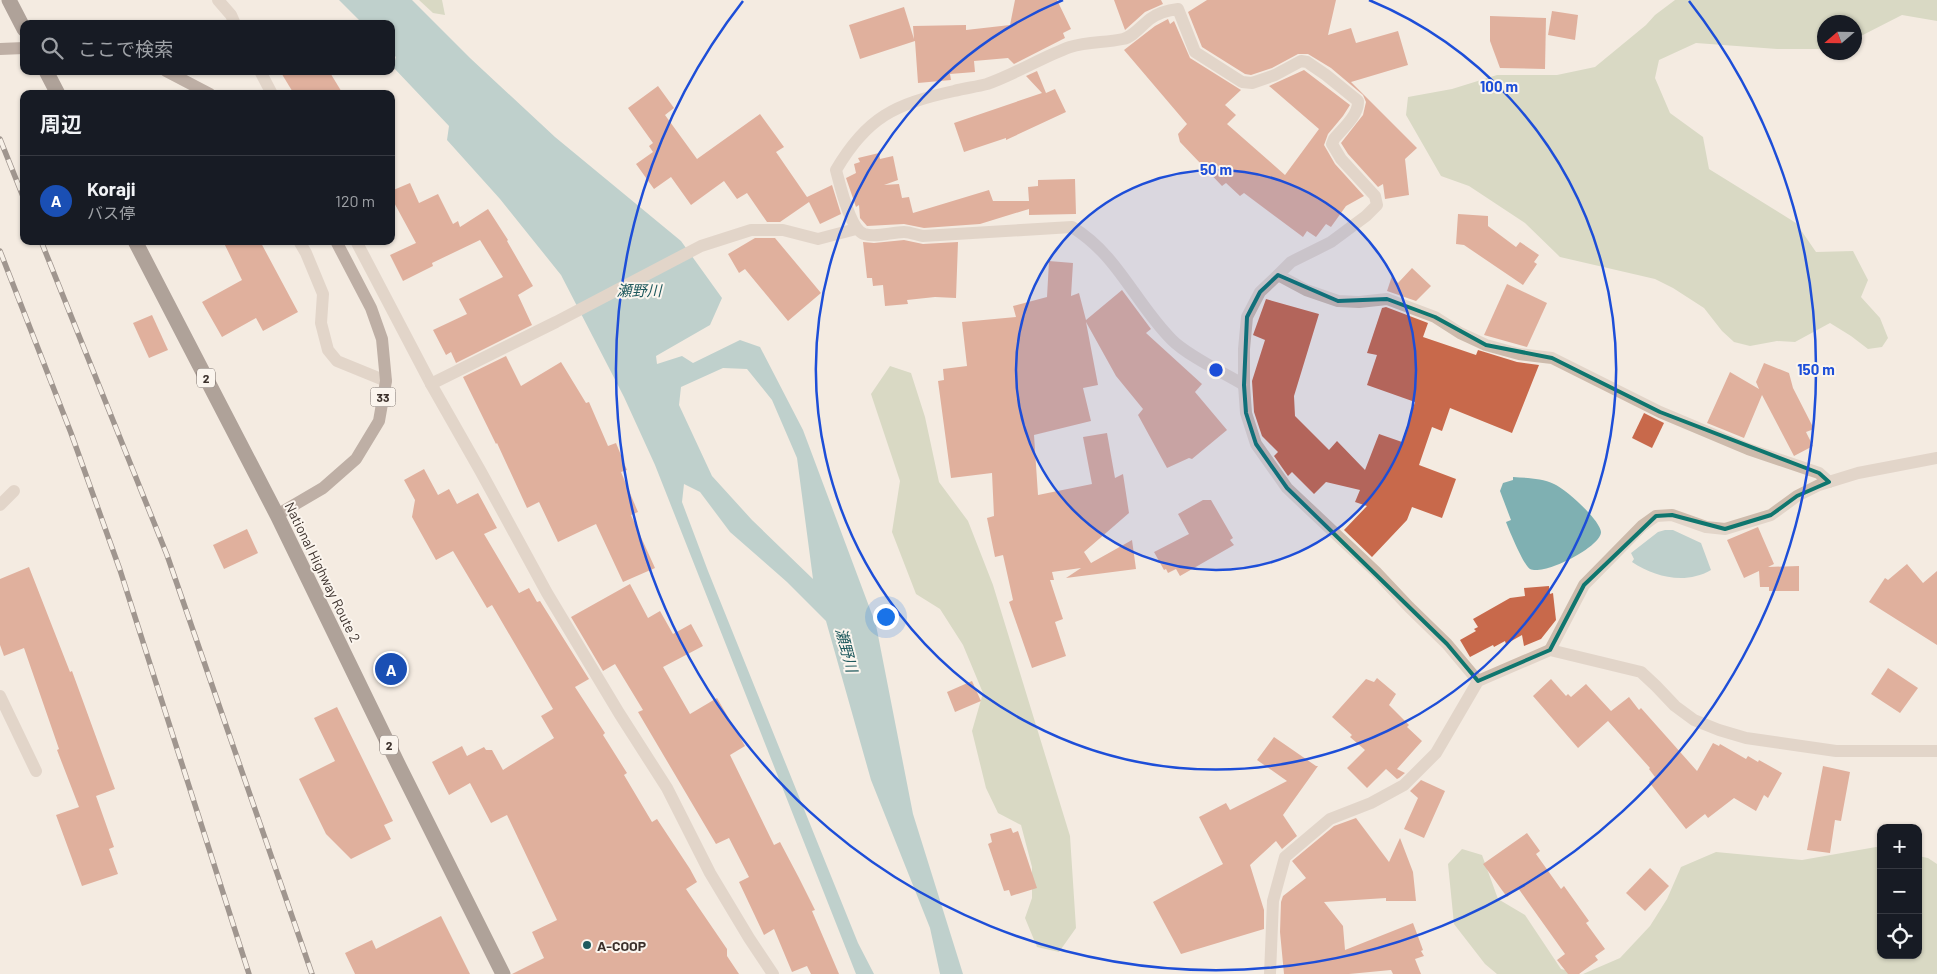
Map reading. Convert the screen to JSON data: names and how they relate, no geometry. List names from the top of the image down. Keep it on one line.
{"streets":{"highway":["2","National Highway Route 2"],"main road":["33"]},"crossings":[["33","National Highway Route 2"]],"water":["瀬野川"],"places":["A-COOP"],"north":"left","page":{"search":"ここで検索","heading":"周辺","list":[{"mark":"A","name":"Koraji","note":"バス停","value":"120 m"}],"pins":"A","map_buttons":["+","−"]},"rings":["100 m","50 m","150 m"]}
